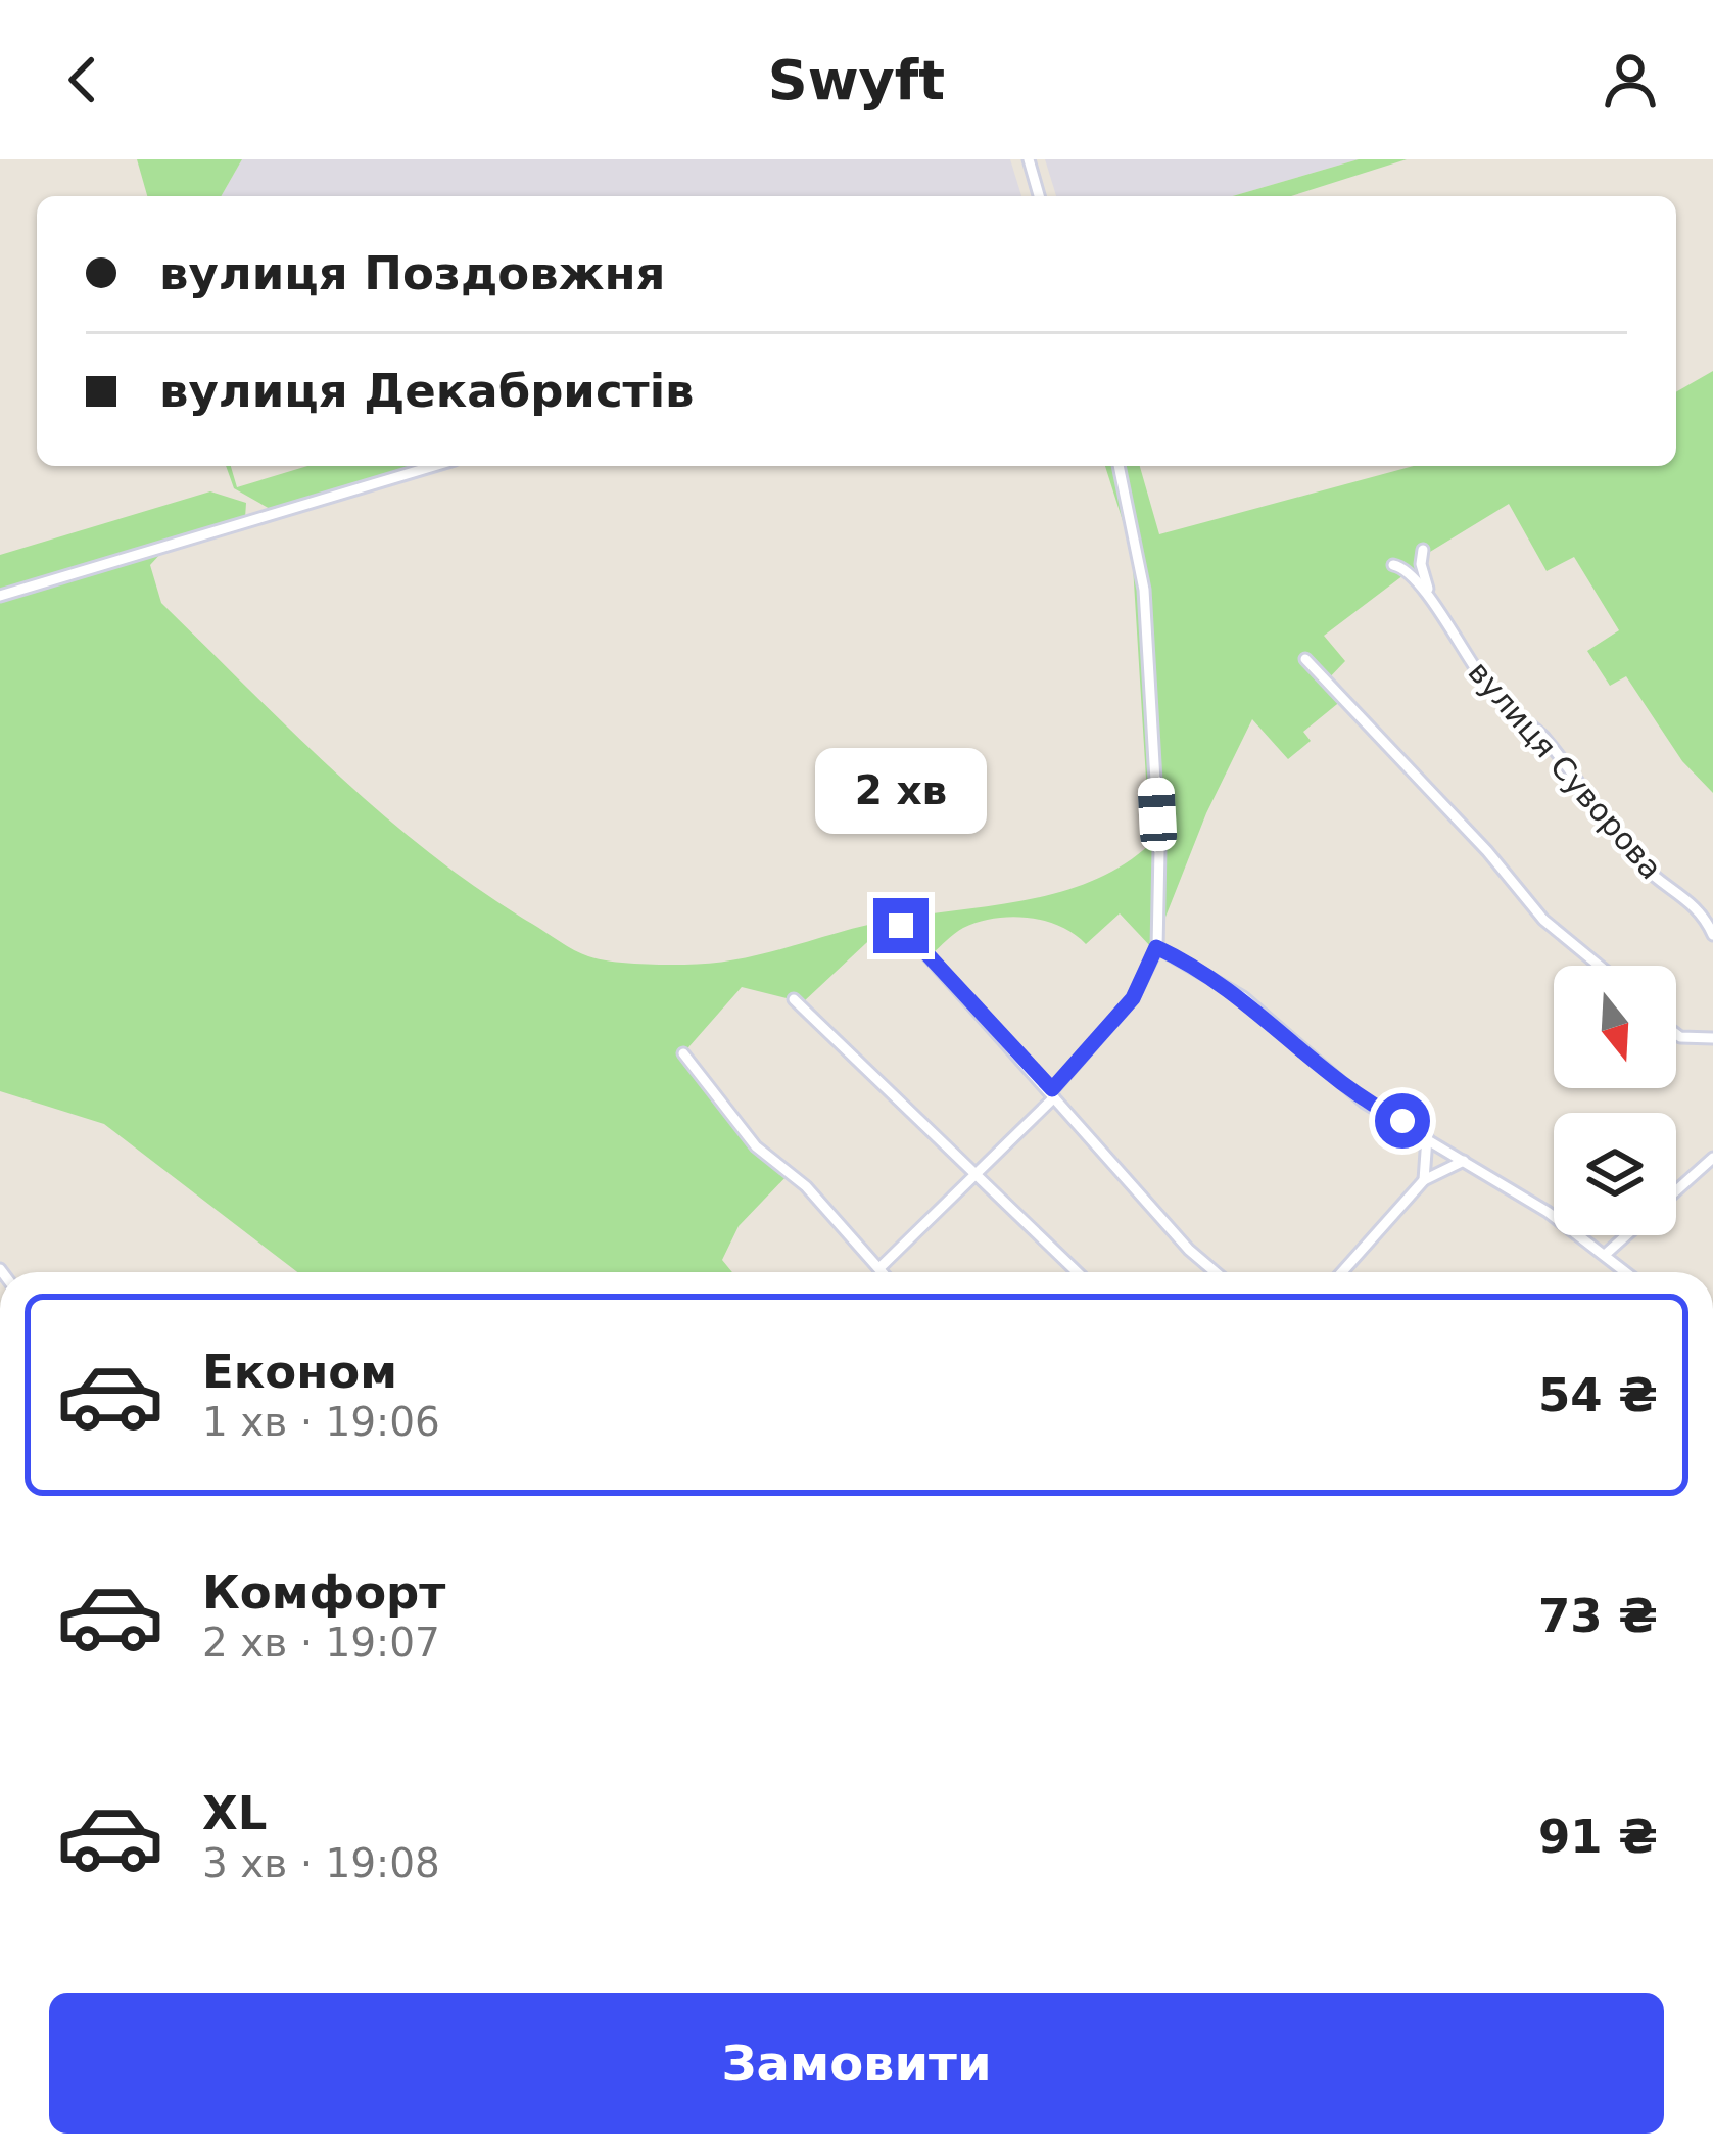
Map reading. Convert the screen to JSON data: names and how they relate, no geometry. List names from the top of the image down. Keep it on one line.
{"streets":{"street":["вулиця Суворова"]},"north":"bottom","page":{"header":"Swyft","banner":["вулиця Поздовжня","вулиця Декабристів"],"bubble":"2 хв","list":[{"name":"Економ","note":"1 хв · 19:06","value":"54 ₴"},{"name":"Комфорт","note":"2 хв · 19:07","value":"73 ₴"},{"name":"XL","note":"3 хв · 19:08","value":"91 ₴"}],"buttons":"Замовити"}}
